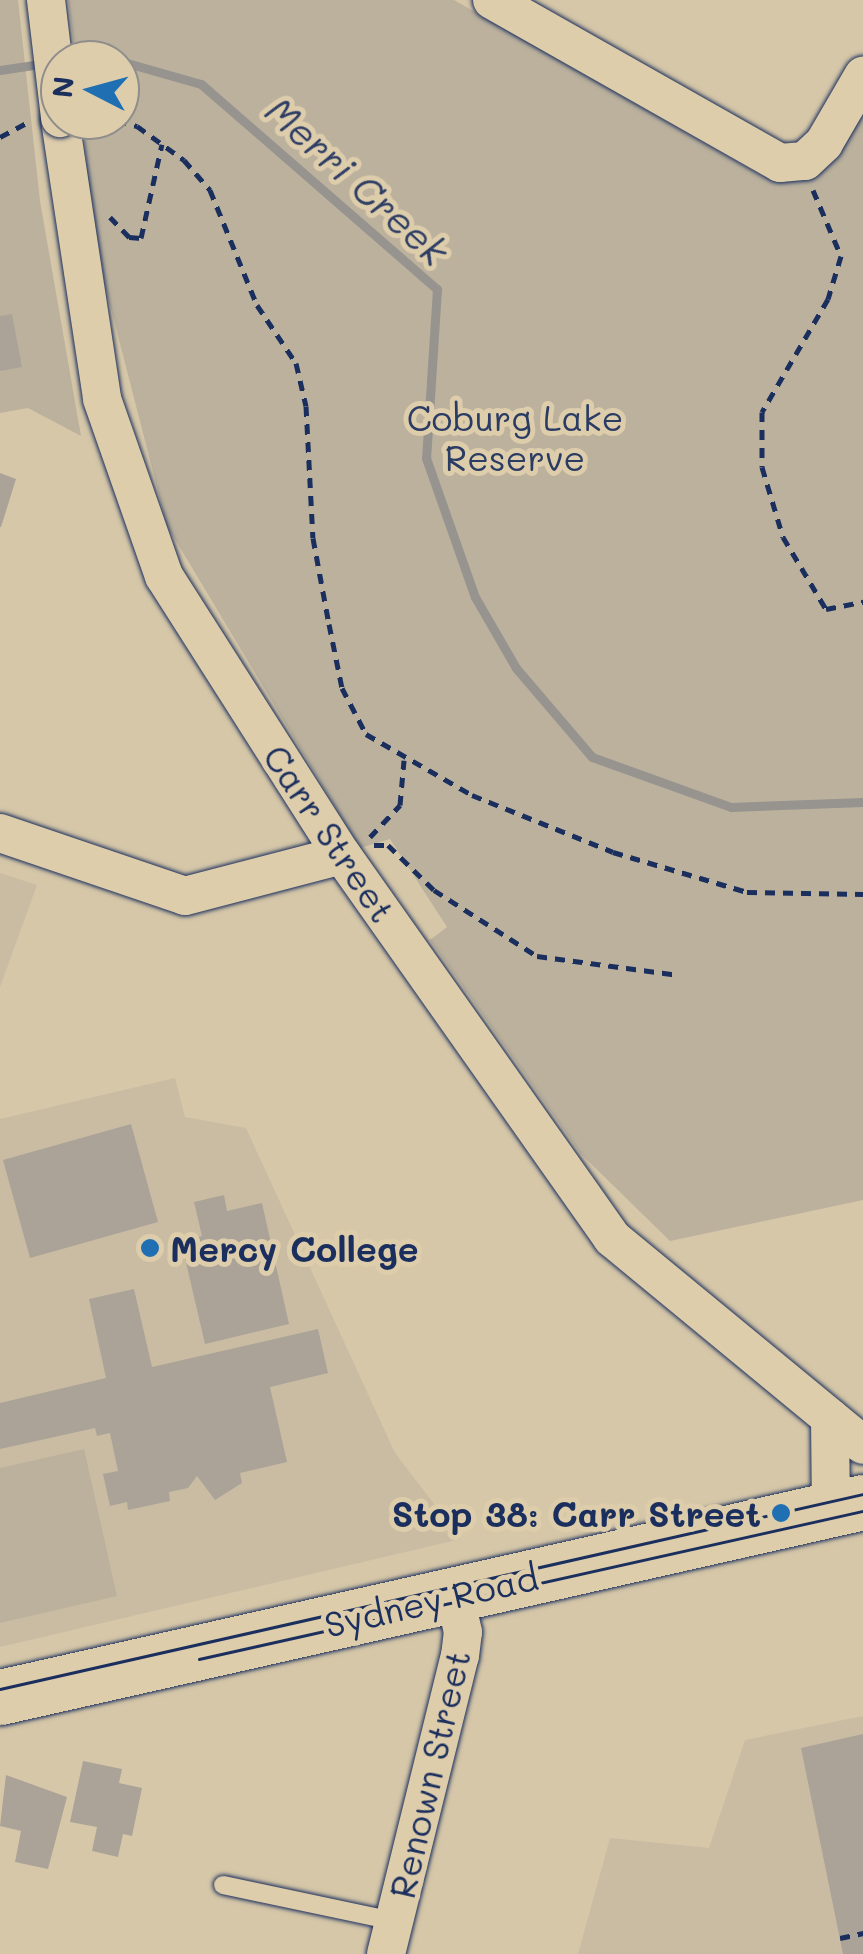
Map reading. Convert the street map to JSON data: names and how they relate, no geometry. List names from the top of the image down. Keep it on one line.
{"streets":{"highway":["Sydney Road"],"street":["Carr Street","Renown Street"]},"crossings":[["Sydney Road","Renown Street"]],"water":["Merri Creek"],"parks":["Coburg Lake Reserve"],"places":["Mercy College","Stop 38: Carr Street"],"north":"left"}
